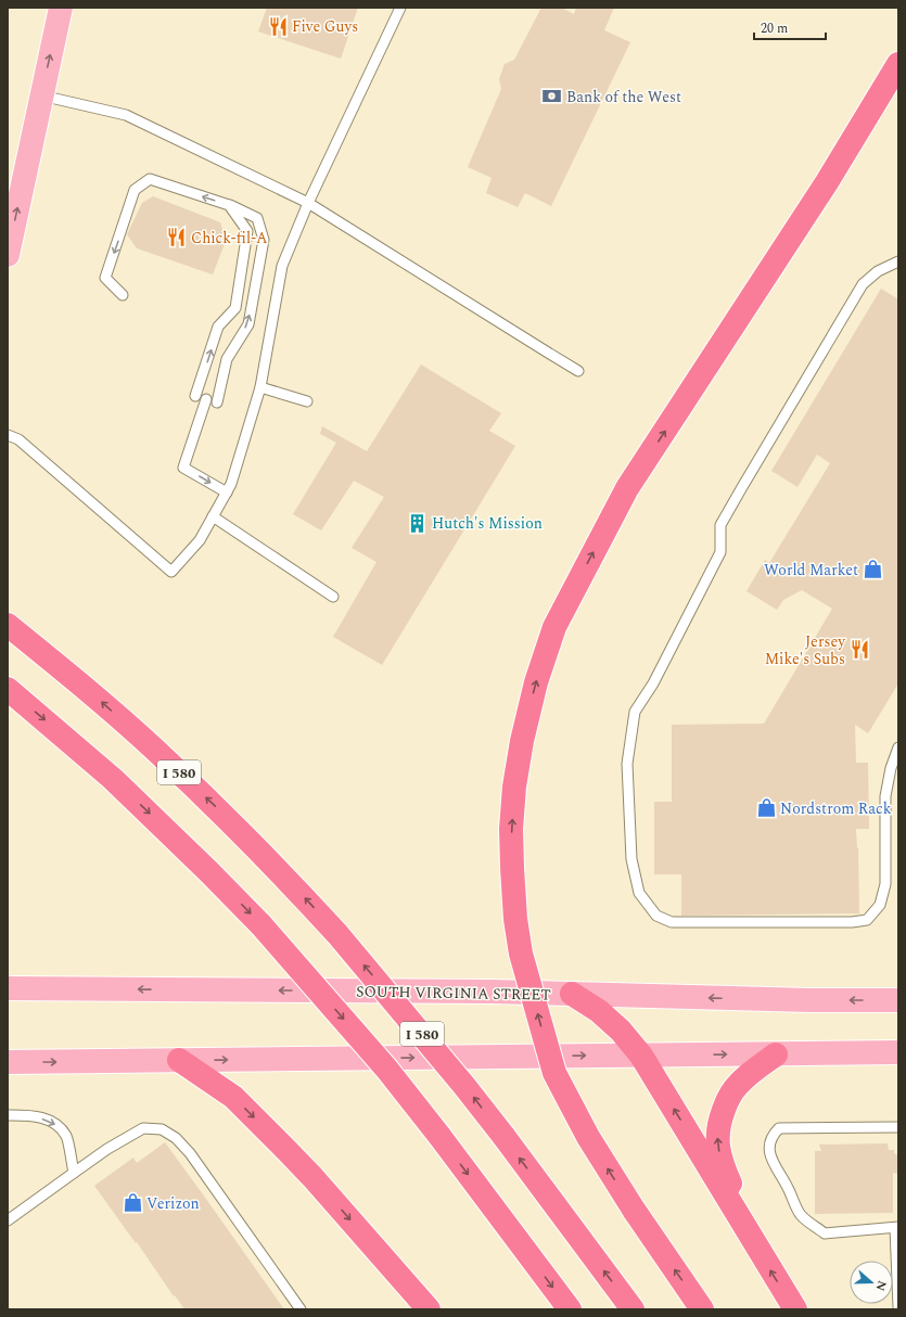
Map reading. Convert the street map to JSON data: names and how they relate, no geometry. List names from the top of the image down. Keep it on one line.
{"streets":{"highway":["I 580"],"main road":["SOUTH VIRGINIA STREET"]},"places":{"restaurant":["Five Guys","Chick-fil-A","Jersey Mike's Subs"],"bank":["Bank of the West"],"building":["Hutch's Mission"],"shop":["World Market","Nordstrom Rack","Verizon"]},"scale_bar":"20 m","north":"right"}
